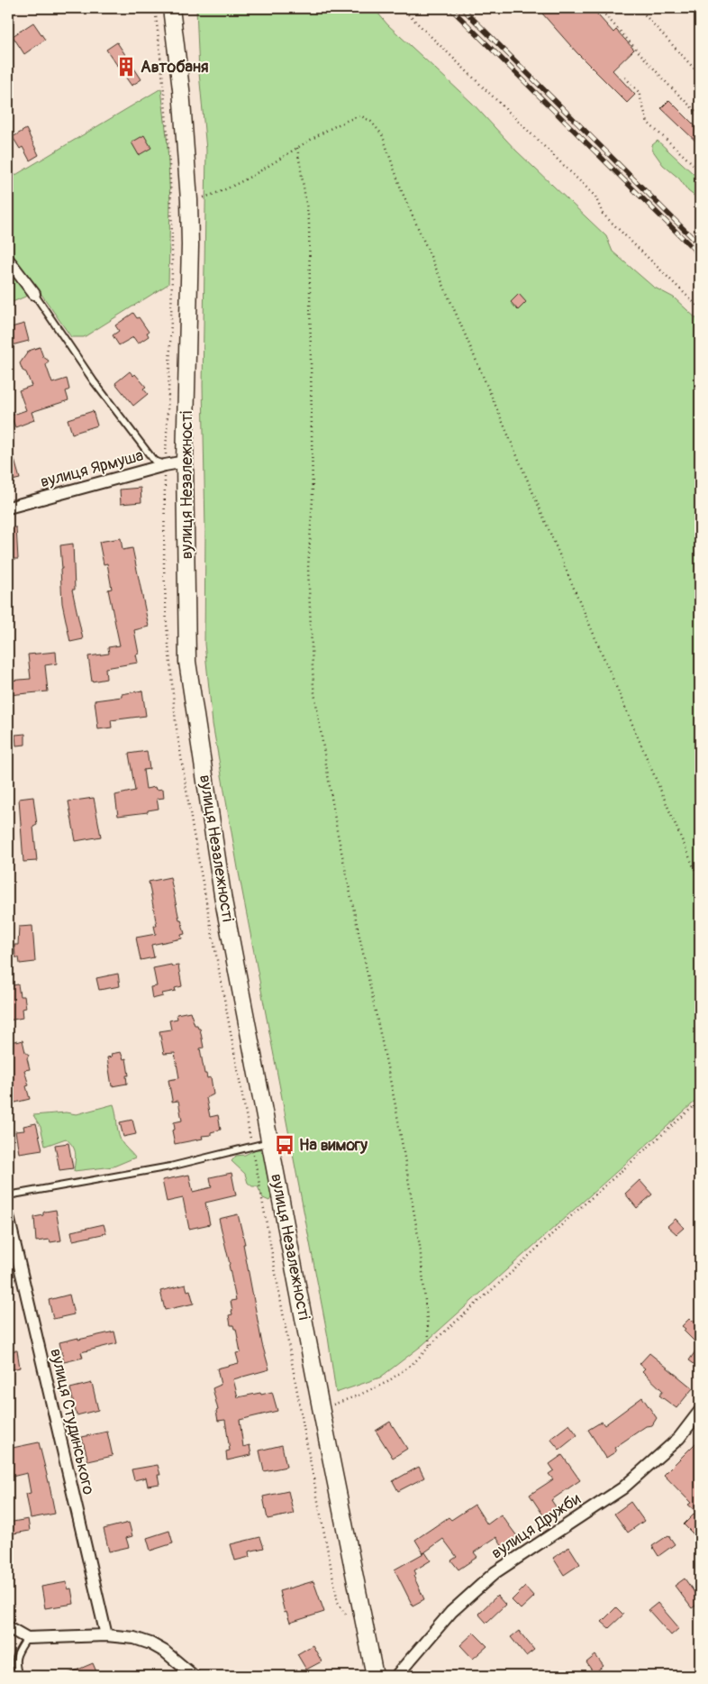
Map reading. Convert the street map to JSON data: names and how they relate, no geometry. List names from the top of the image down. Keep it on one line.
{"streets":{"street":["вулиця Ярмуша","вулиця Незалежності","вулиця Студинського","вулиця Дружби"]},"crossings":[["вулиця Ярмуша","вулиця Незалежності"]],"places":{"building":["Автобаня"],"bus stop":["На вимогу"]}}
